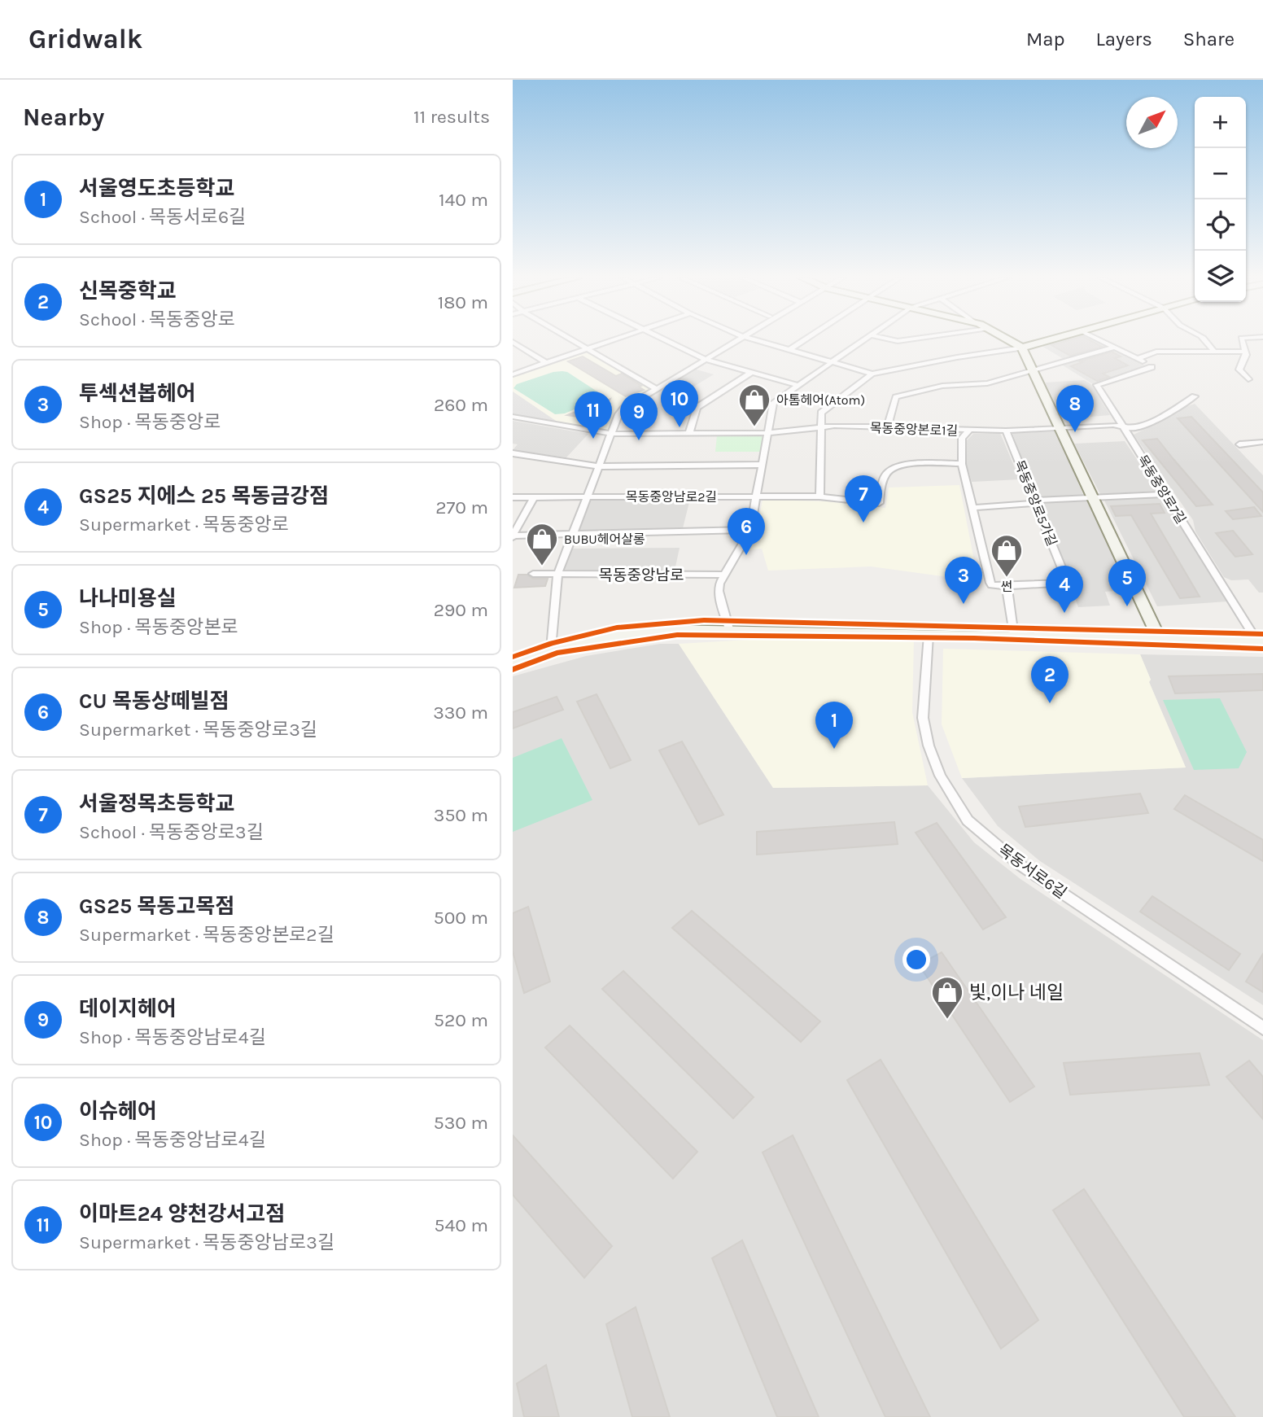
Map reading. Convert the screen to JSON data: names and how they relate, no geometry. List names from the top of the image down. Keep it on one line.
{"streets":{"street":["목동중앙본로1길","목동중앙로7길","목동중앙남로2길","목동중앙로5가길","목동중앙남로","목동서로6길"]},"crossings":[["목동중앙본로1길","목동중앙로7길"],["목동중앙본로1길","목동중앙로5가길"]],"places":{"shop":["아톰헤어(Atom)","BUBU헤어살롱","썬","빛,이나 네일"]},"north":"top right","page":{"header":"Gridwalk","nav":["Map","Layers","Share"],"heading":["Nearby","11 results"],"map_buttons":["+","−"],"list":[{"mark":"1","name":"서울영도초등학교","note":"School · 목동서로6길","value":"140 m"},{"mark":"2","name":"신목중학교","note":"School · 목동중앙로","value":"180 m"},{"mark":"3","name":"투섹션봅헤어","note":"Shop · 목동중앙로","value":"260 m"},{"mark":"4","name":"GS25 지에스 25 목동금강점","note":"Supermarket · 목동중앙로","value":"270 m"},{"mark":"5","name":"나나미용실","note":"Shop · 목동중앙본로","value":"290 m"},{"mark":"6","name":"CU 목동상떼빌점","note":"Supermarket · 목동중앙로3길","value":"330 m"},{"mark":"7","name":"서울정목초등학교","note":"School · 목동중앙로3길","value":"350 m"},{"mark":"8","name":"GS25 목동고목점","note":"Supermarket · 목동중앙본로2길","value":"500 m"},{"mark":"9","name":"데이지헤어","note":"Shop · 목동중앙남로4길","value":"520 m"},{"mark":"10","name":"이슈헤어","note":"Shop · 목동중앙남로4길","value":"530 m"},{"mark":"11","name":"이마트24 양천강서고점","note":"Supermarket · 목동중앙남로3길","value":"540 m"}],"pins":["10","8","11","9","7","6","3","5","4","2","1"]}}
